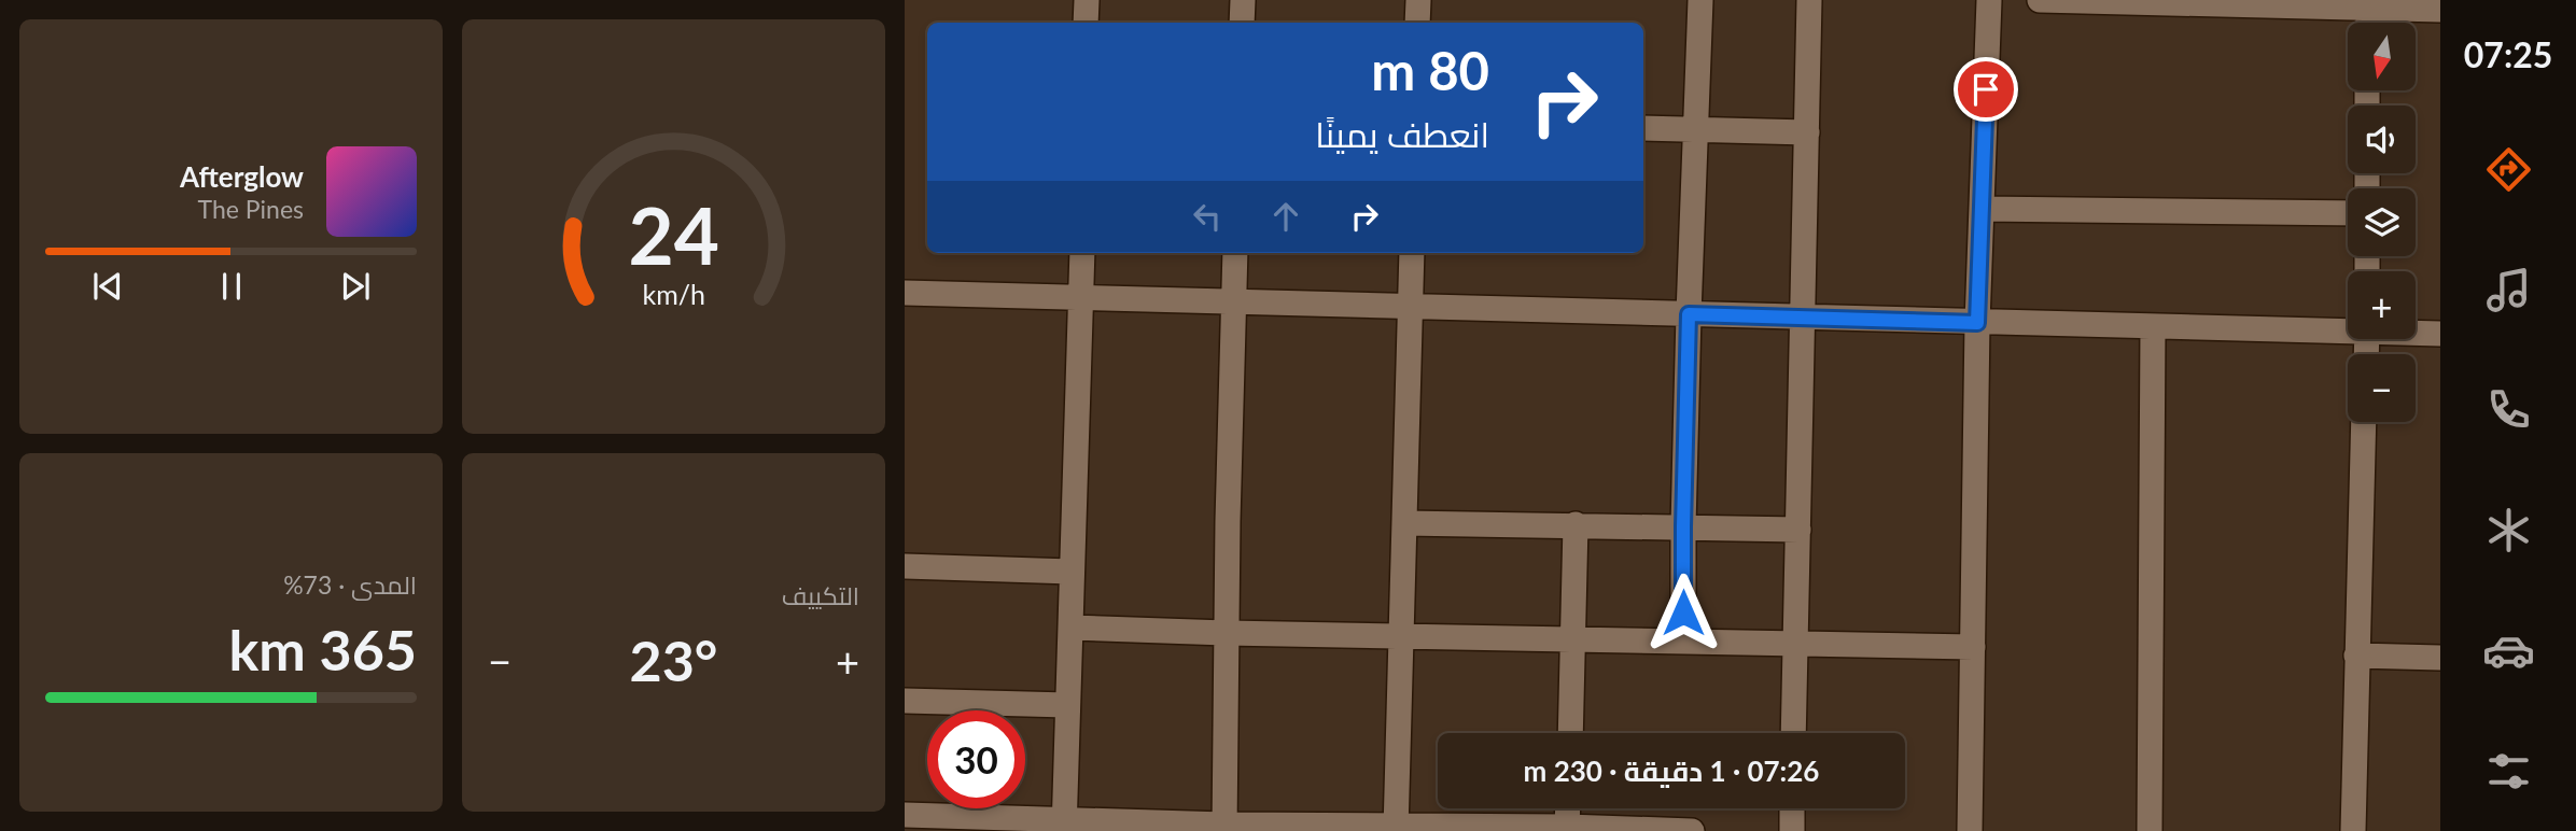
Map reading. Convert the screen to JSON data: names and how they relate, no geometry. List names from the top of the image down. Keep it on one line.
{"north":"bottom","page":{"tabs":"07:25","map_buttons":["+","−"],"turn":["80 m","انعطف يمينًا"],"song":["Afterglow","The Pines"],"tile":["التكييف",["المدى · 73%","365 km"]],"heat":["−","23°","+"],"limit":"30","trip":"07:26 · 1 دقيقة · 230 m","gauge":["24","km/h"]}}
